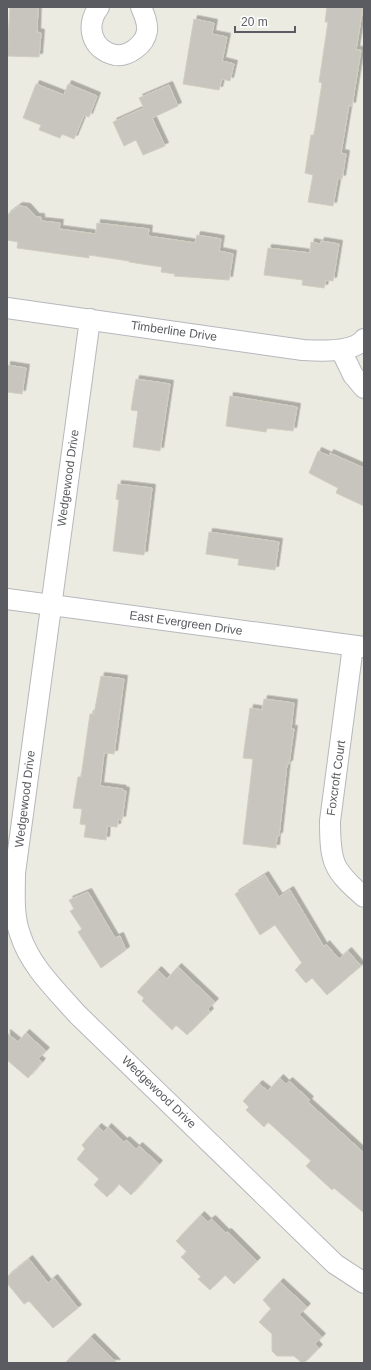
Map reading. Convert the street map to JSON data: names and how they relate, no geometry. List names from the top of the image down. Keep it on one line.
{"streets":{"street":["Timberline Drive","Wedgewood Drive","East Evergreen Drive","Foxcroft Court"]},"crossings":[["Timberline Drive","Wedgewood Drive"],["Wedgewood Drive","East Evergreen Drive"],["East Evergreen Drive","Foxcroft Court"]],"scale_bar":"20 m"}
